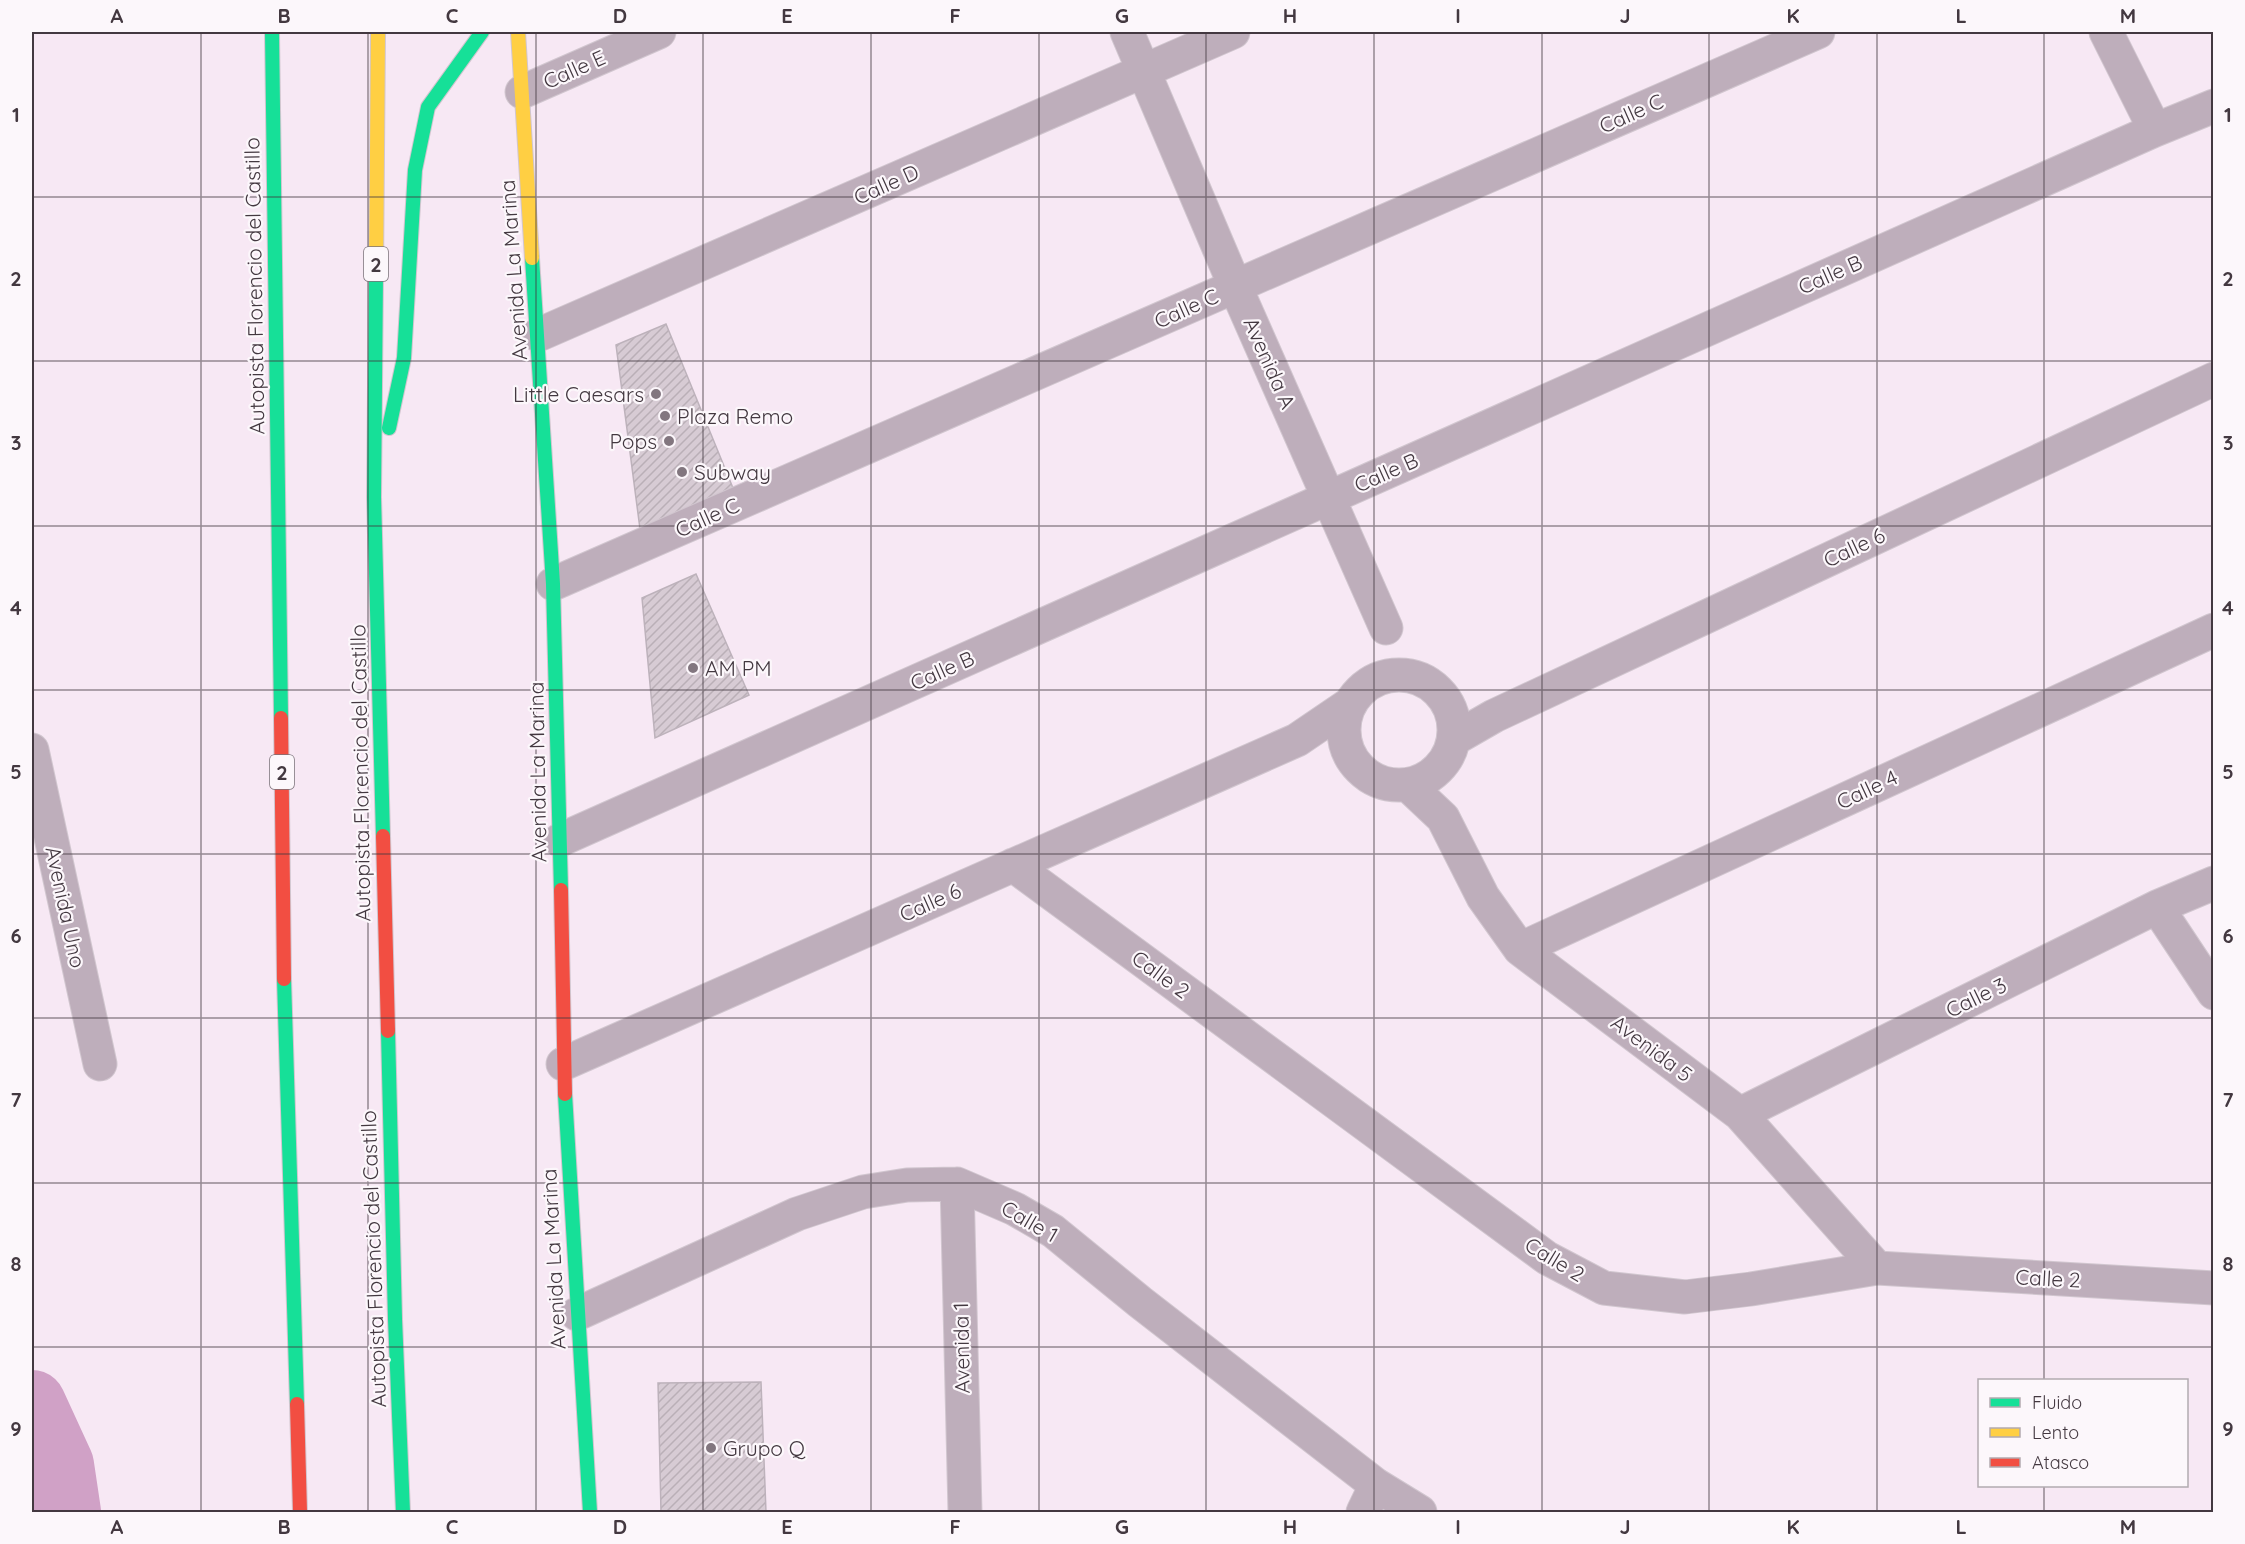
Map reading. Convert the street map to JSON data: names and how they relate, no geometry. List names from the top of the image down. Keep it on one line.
{"streets":{"main road":["2","Avenida La Marina","Autopista Florencio del Castillo"],"street":["Calle E","Calle C","Calle D","Calle B","Avenida A","Calle 6","Calle 4","Avenida Uno","Calle 2","Calle 3","Avenida 5","Calle 1","Avenida 1"]},"crossings":[["Calle E","Avenida La Marina"],["Calle C","Avenida La Marina"],["Calle C","Avenida A"],["Calle D","Avenida La Marina"],["Calle D","Avenida A"],["Avenida La Marina","Calle B"],["Avenida La Marina","Calle 6"],["Avenida La Marina","Calle 1"],["Calle B","Avenida A"],["Calle 6","Calle 2"],["Calle 6","Avenida 5"],["Calle 4","Avenida 5"],["Calle 2","Avenida 5"],["Calle 3","Avenida 5"],["Calle 1","Avenida 1"]],"places":["Little Caesars","Plaza Remo","Pops","Subway","AM PM","Grupo Q"],"legend":["Fluido","Lento","Atasco"],"grid":{"columns":["A","B","C","D","E","F","G","H","I","J","K","L","M"],"rows":["1","2","3","4","5","6","7","8","9"]}}
